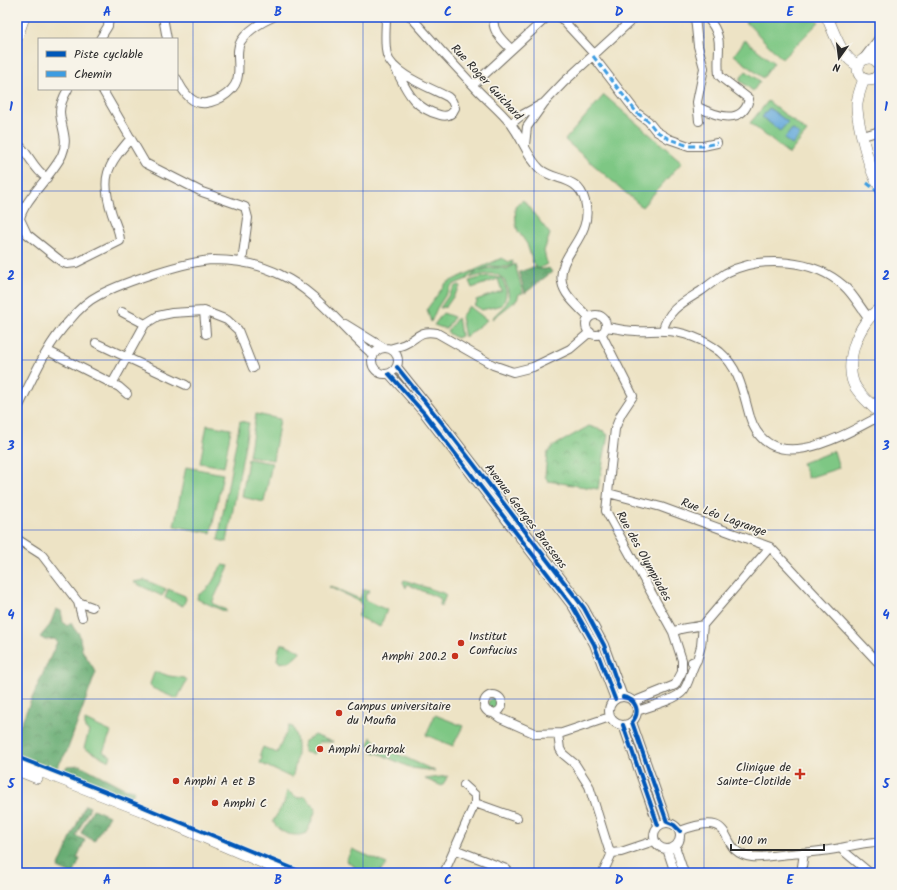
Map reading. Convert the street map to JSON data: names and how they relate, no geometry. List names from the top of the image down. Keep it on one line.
{"streets":{"street":["Rue Roger Guichard","Avenue Georges Brassens","Rue Léo Lagrange","Rue des Olympiades"]},"crossings":[["Rue Roger Guichard","Rue des Olympiades"],["Rue Léo Lagrange","Rue des Olympiades"]],"places":{"other":["Institut Confucius","Amphi 200.2","Campus universitaire du Moufia","Amphi Charpak","Amphi A et B","Amphi C"],"health":["Clinique de Sainte-Clotilde"]},"legend":["Piste cyclable","Chemin"],"scale_bar":"100 m","north":"bottom","grid":{"columns":["A","B","C","D","E"],"rows":["1","2","3","4","5"]}}
